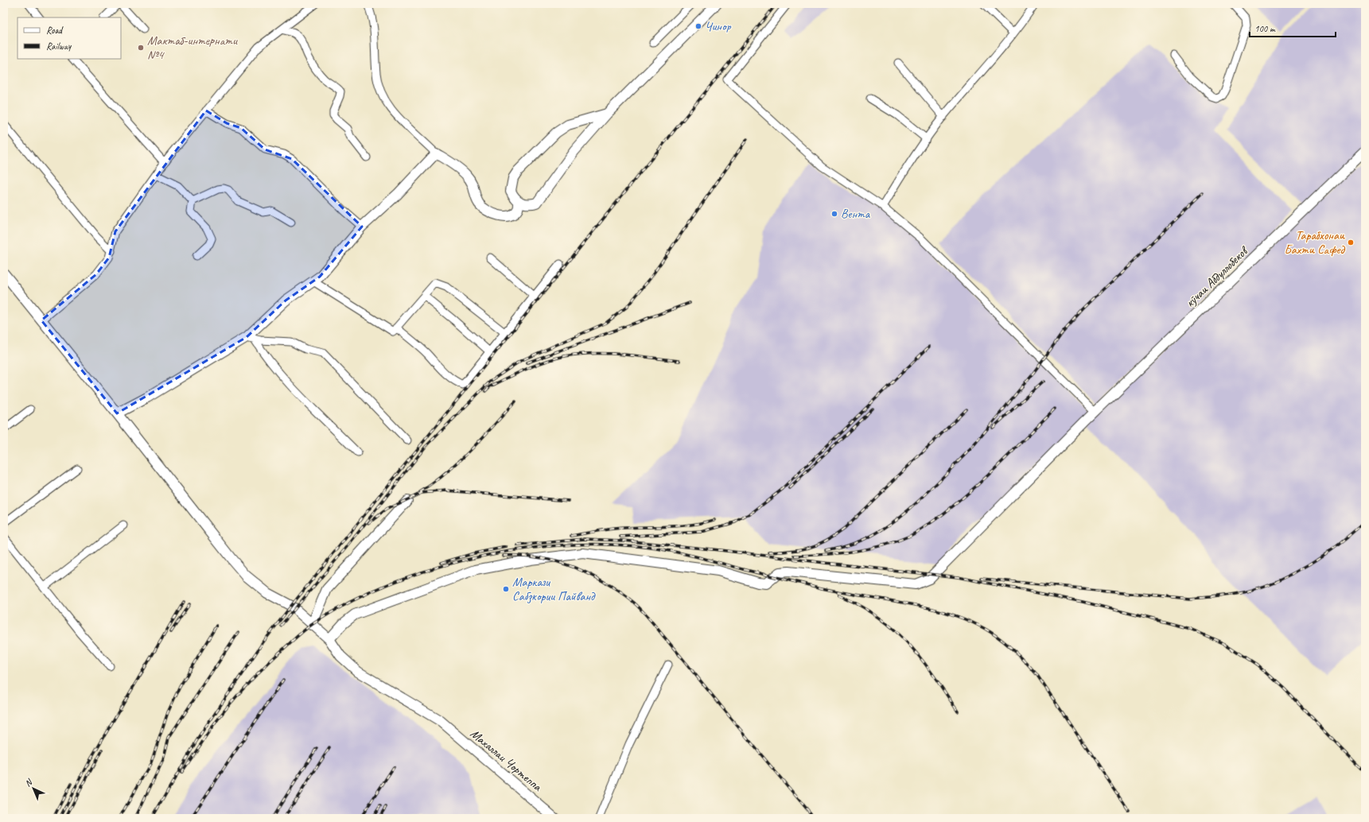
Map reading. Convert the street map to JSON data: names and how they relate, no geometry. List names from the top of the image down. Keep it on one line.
{"streets":{"street":["кӯчаи Абдуллобеков","Махаллаи Чортеппа"]},"crossings":[["кӯчаи Абдуллобеков","Махаллаи Чортеппа"]],"places":["Чинор","Мактаб-интернати №4","Вента","Тарабхонаи Бахти Сафед","Маркази Сабзкории Пайванд"],"legend":["Road","Railway"],"scale_bar":"100 m","north":"top left"}
